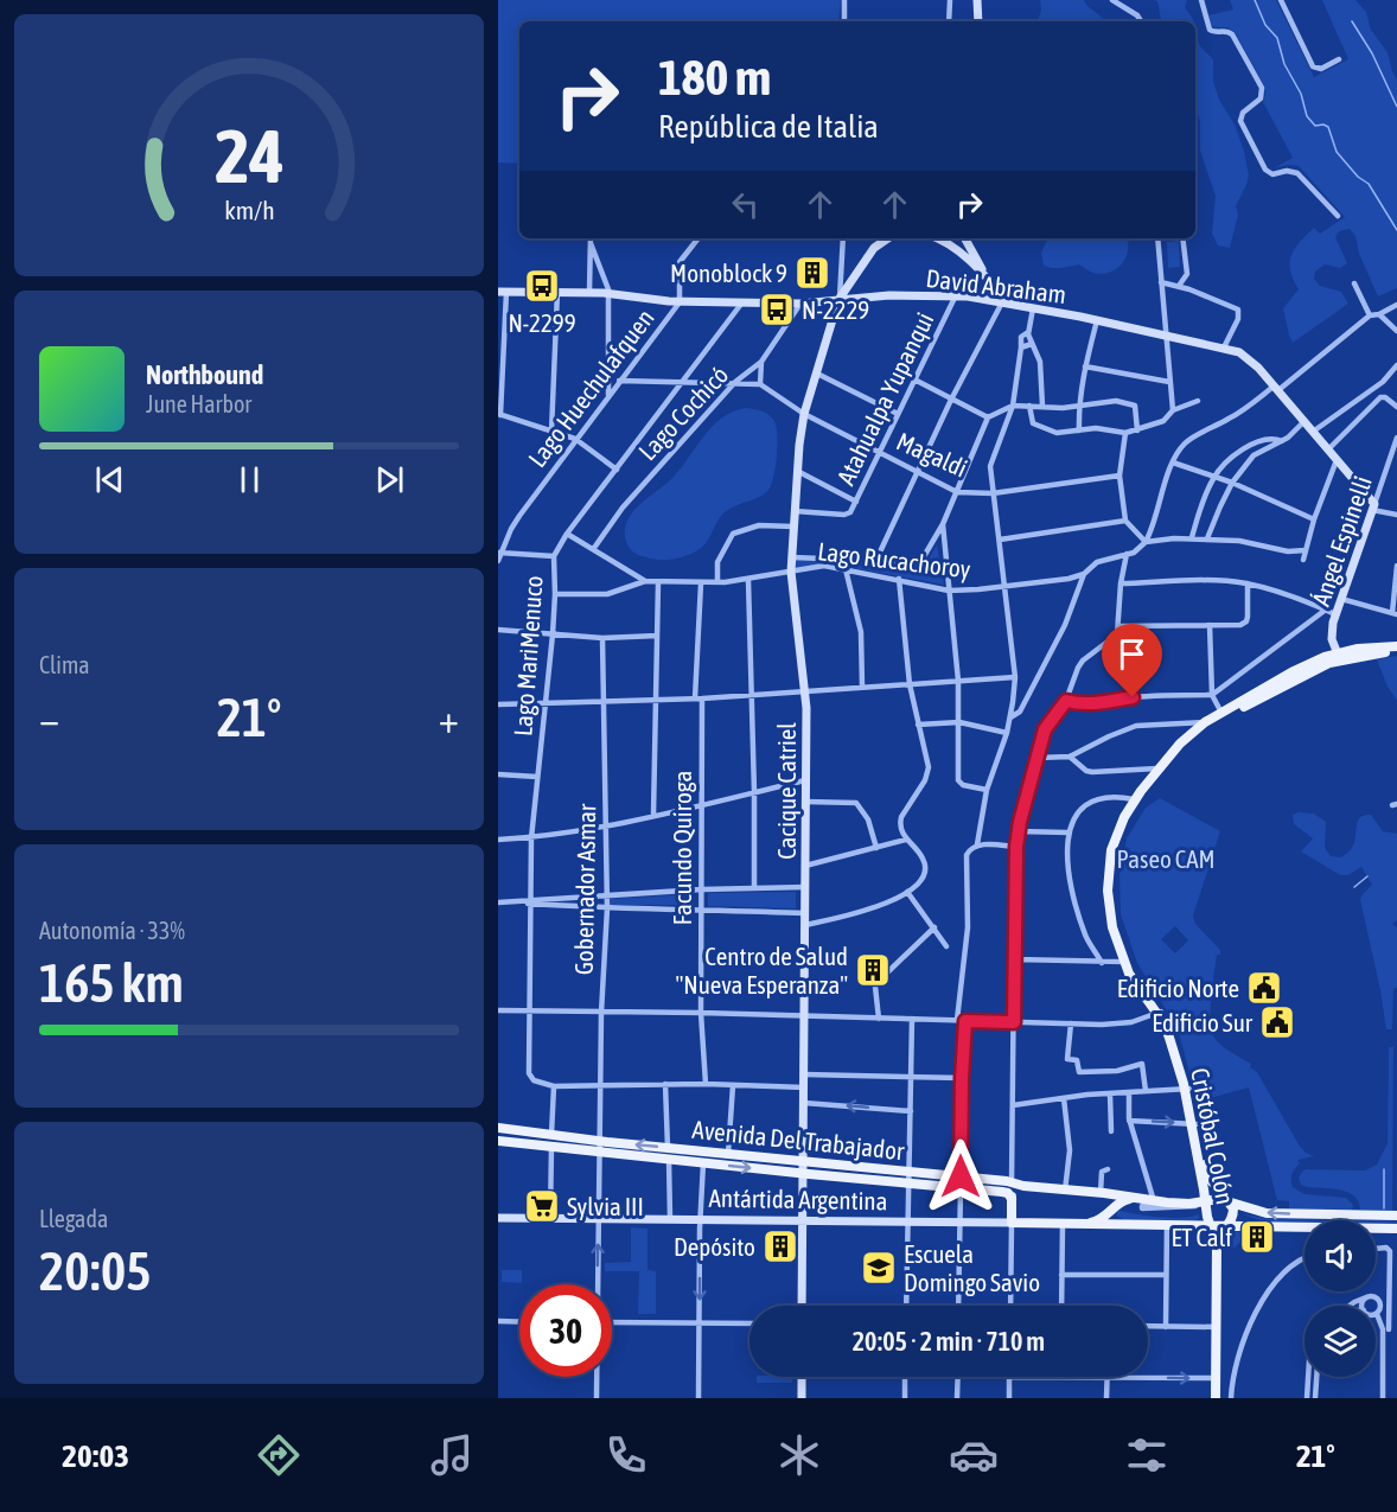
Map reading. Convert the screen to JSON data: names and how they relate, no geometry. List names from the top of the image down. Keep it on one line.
{"streets":{"main road":["David Abraham","Ángel Espinelli","Cacique Catriel","Cristóbal Colón","Avenida Del Trabajador","Antártida Argentina"],"street":["Lago Huechulafquen","Atahualpa Yupanqui","Lago Cochicó","Magaldi","Lago Rucachoroy","Lago MariMenuco","Facundo Quiroga","Gobernador Asmar"]},"crossings":[["David Abraham","Lago Huechulafquen"],["David Abraham","Atahualpa Yupanqui"],["David Abraham","Lago Cochicó"],["David Abraham","Ángel Espinelli"],["David Abraham","Lago MariMenuco"],["David Abraham","Cacique Catriel"],["Lago Huechulafquen","Magaldi"],["Atahualpa Yupanqui","Magaldi"],["Atahualpa Yupanqui","Cacique Catriel"],["Lago Cochicó","Magaldi"],["Magaldi","Lago MariMenuco"],["Magaldi","Cacique Catriel"],["Ángel Espinelli","Cristóbal Colón"],["Lago Rucachoroy","Cacique Catriel"],["Cacique Catriel","Avenida Del Trabajador"],["Cacique Catriel","Antártida Argentina"],["Gobernador Asmar","Avenida Del Trabajador"],["Gobernador Asmar","Antártida Argentina"],["Cristóbal Colón","Antártida Argentina"]],"parks":["Paseo CAM"],"places":{"building":["Monoblock 9","Centro de Salud \"Nueva Esperanza\"","ET Calf","Depósito"],"bus stop":["N-2299","N-2229"],"public building":["Edificio Norte","Edificio Sur"],"supermarket":["Sylvia III"],"school or university":["Escuela Domingo Savio"]},"page":{"turn":["180 m","República de Italia"],"song":["Northbound","June Harbor"],"tile":["Clima",["Autonomía · 33%","165 km"],["Llegada","20:05"]],"heat":["−","21°","+"],"limit":"30","trip":"20:05 · 2 min · 710 m","tabs":["20:03","21°"],"gauge":["24","km/h"]}}
